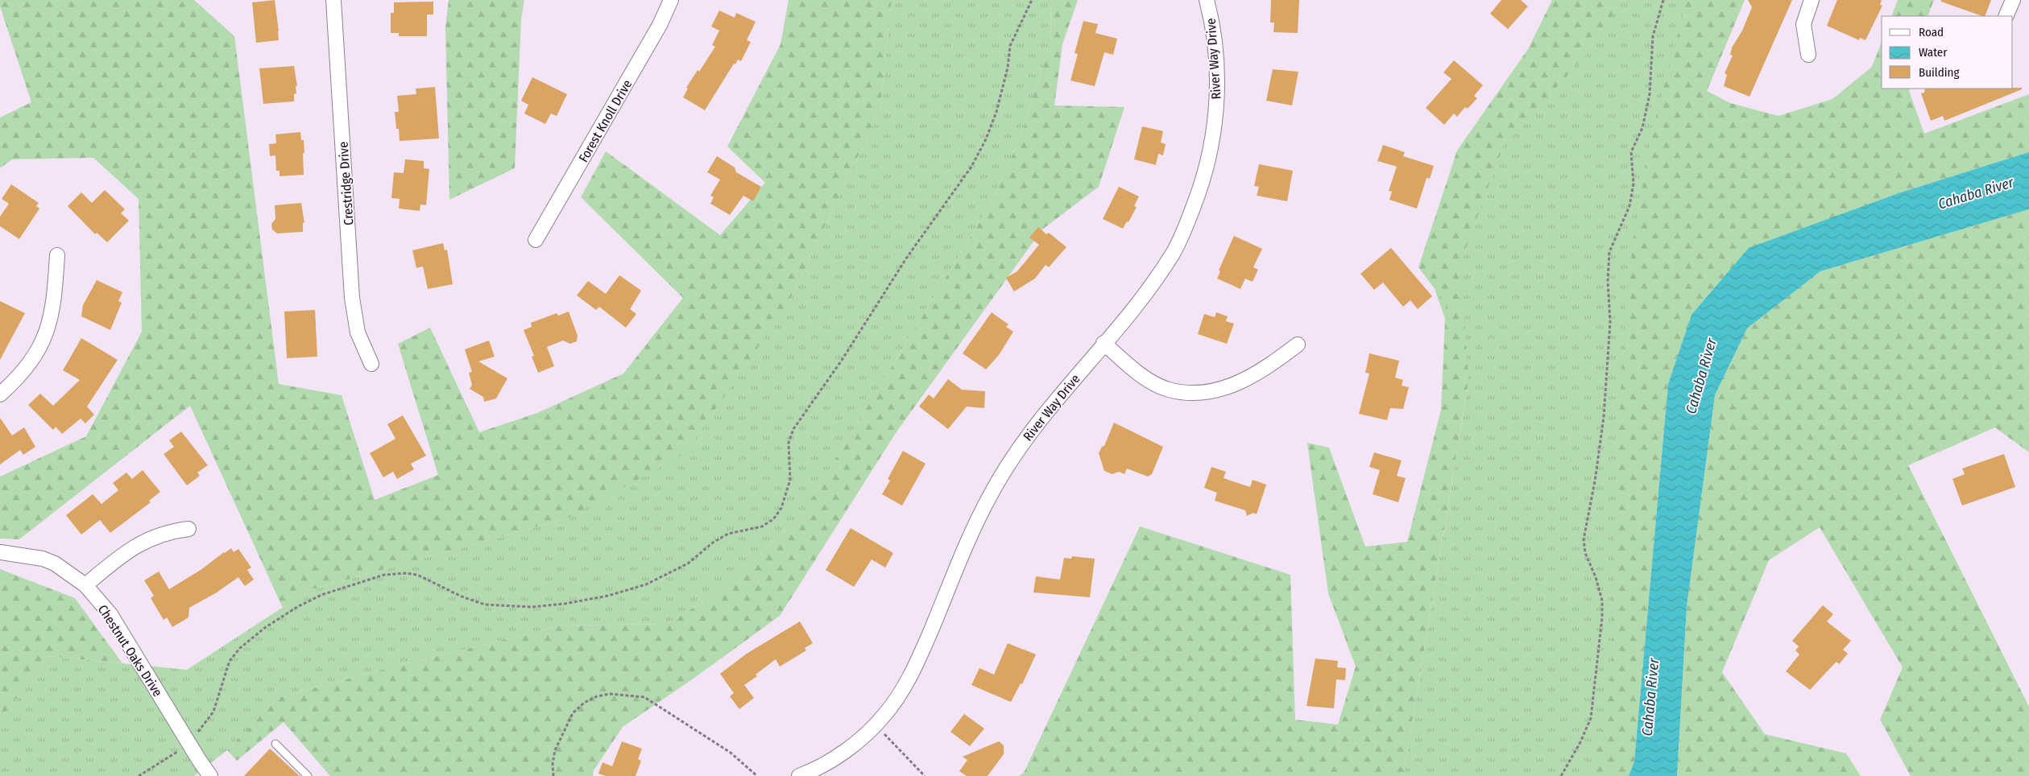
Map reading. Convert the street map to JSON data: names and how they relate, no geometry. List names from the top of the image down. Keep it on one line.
{"streets":{"street":["River Way Drive","Forest Knoll Drive","Crestridge Drive","Chestnut Oaks Drive"]},"water":["Cahaba River"],"legend":["Road","Water","Building"]}
